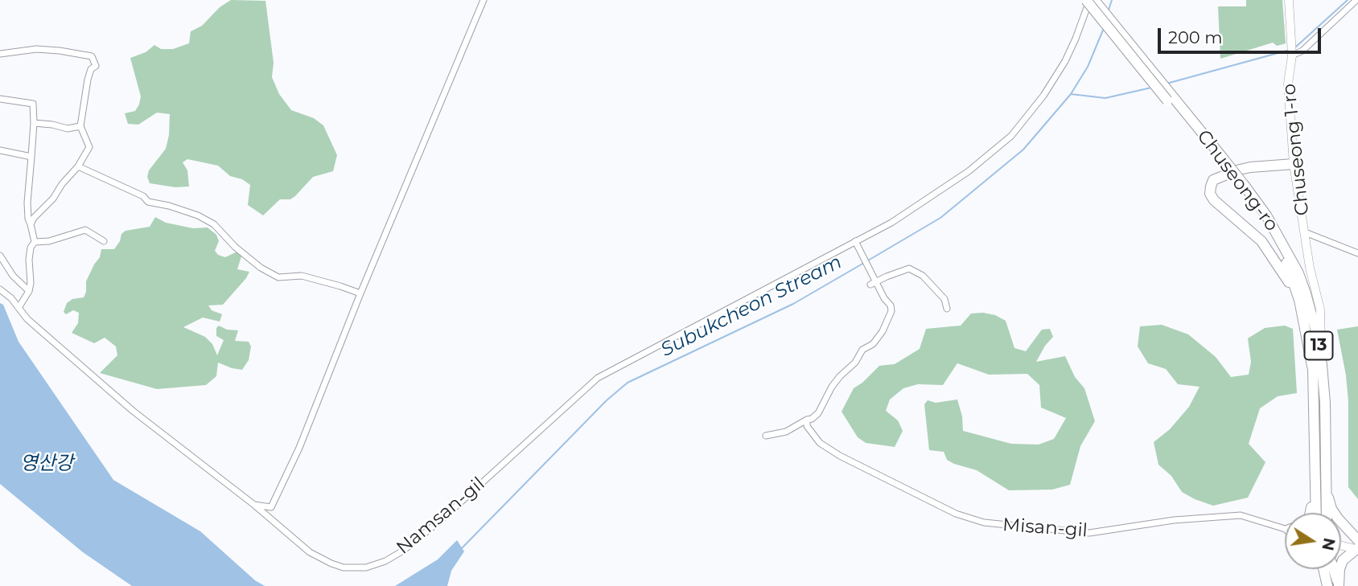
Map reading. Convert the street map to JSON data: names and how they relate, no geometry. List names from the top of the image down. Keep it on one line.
{"streets":{"main road":["Chuseong-ro","13"],"street":["Chuseong 1-ro","Namsan-gil","Misan-gil"]},"crossings":[["Chuseong 1-ro","Chuseong-ro"],["Chuseong-ro","Namsan-gil"]],"water":["Subukcheon Stream","영산강"],"scale_bar":"200 m","north":"right"}
